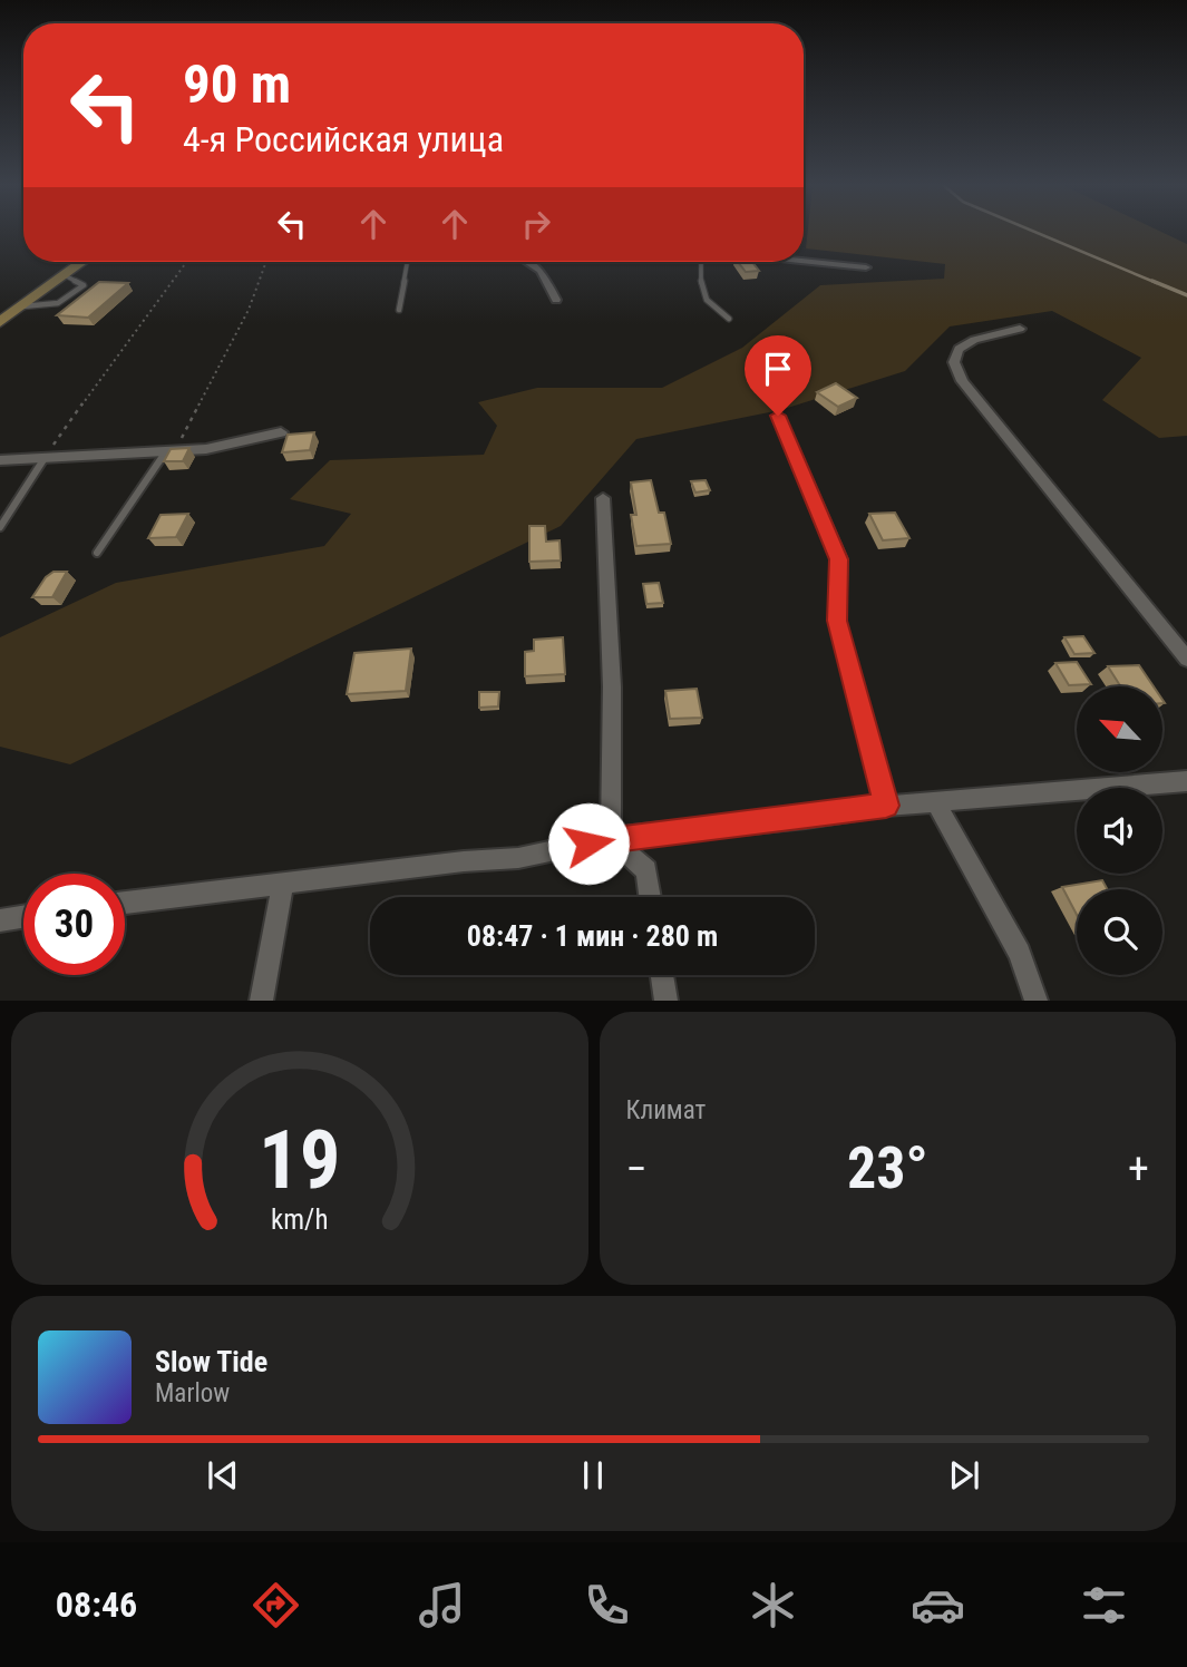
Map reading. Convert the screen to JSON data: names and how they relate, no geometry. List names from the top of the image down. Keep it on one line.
{"north":"top left","page":{"turn":["90 m","4-я Российская улица"],"limit":"30","trip":"08:47 · 1 мин · 280 m","tile":"Климат","heat":["−","23°","+"],"song":["Slow Tide","Marlow"],"tabs":"08:46","gauge":["19","km/h"]}}
